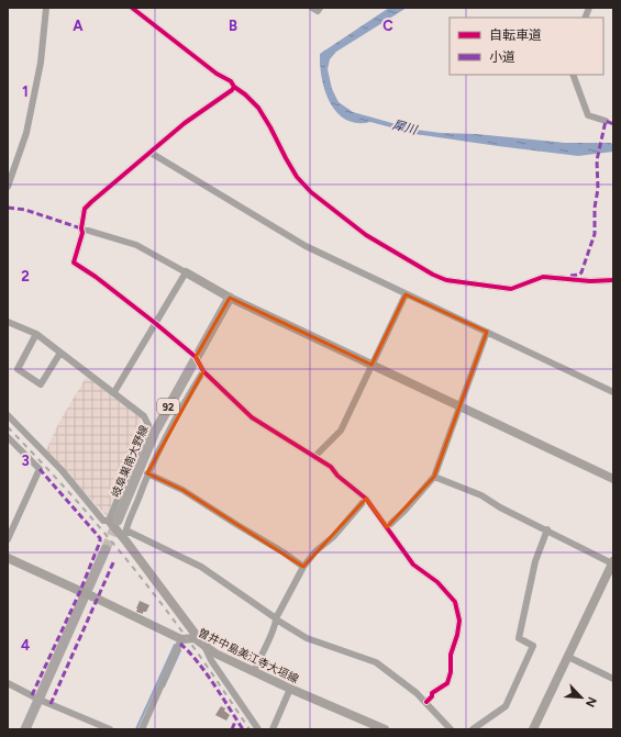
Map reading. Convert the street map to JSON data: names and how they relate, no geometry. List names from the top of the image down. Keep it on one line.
{"streets":{"main road":["92","岐阜巣南大野線"],"street":["曽井中島美江寺大垣線"]},"water":["犀川"],"legend":["自転車道","小道"],"north":"bottom right","grid":{"columns":["A","B","C"],"rows":["1","2","3","4"]}}
